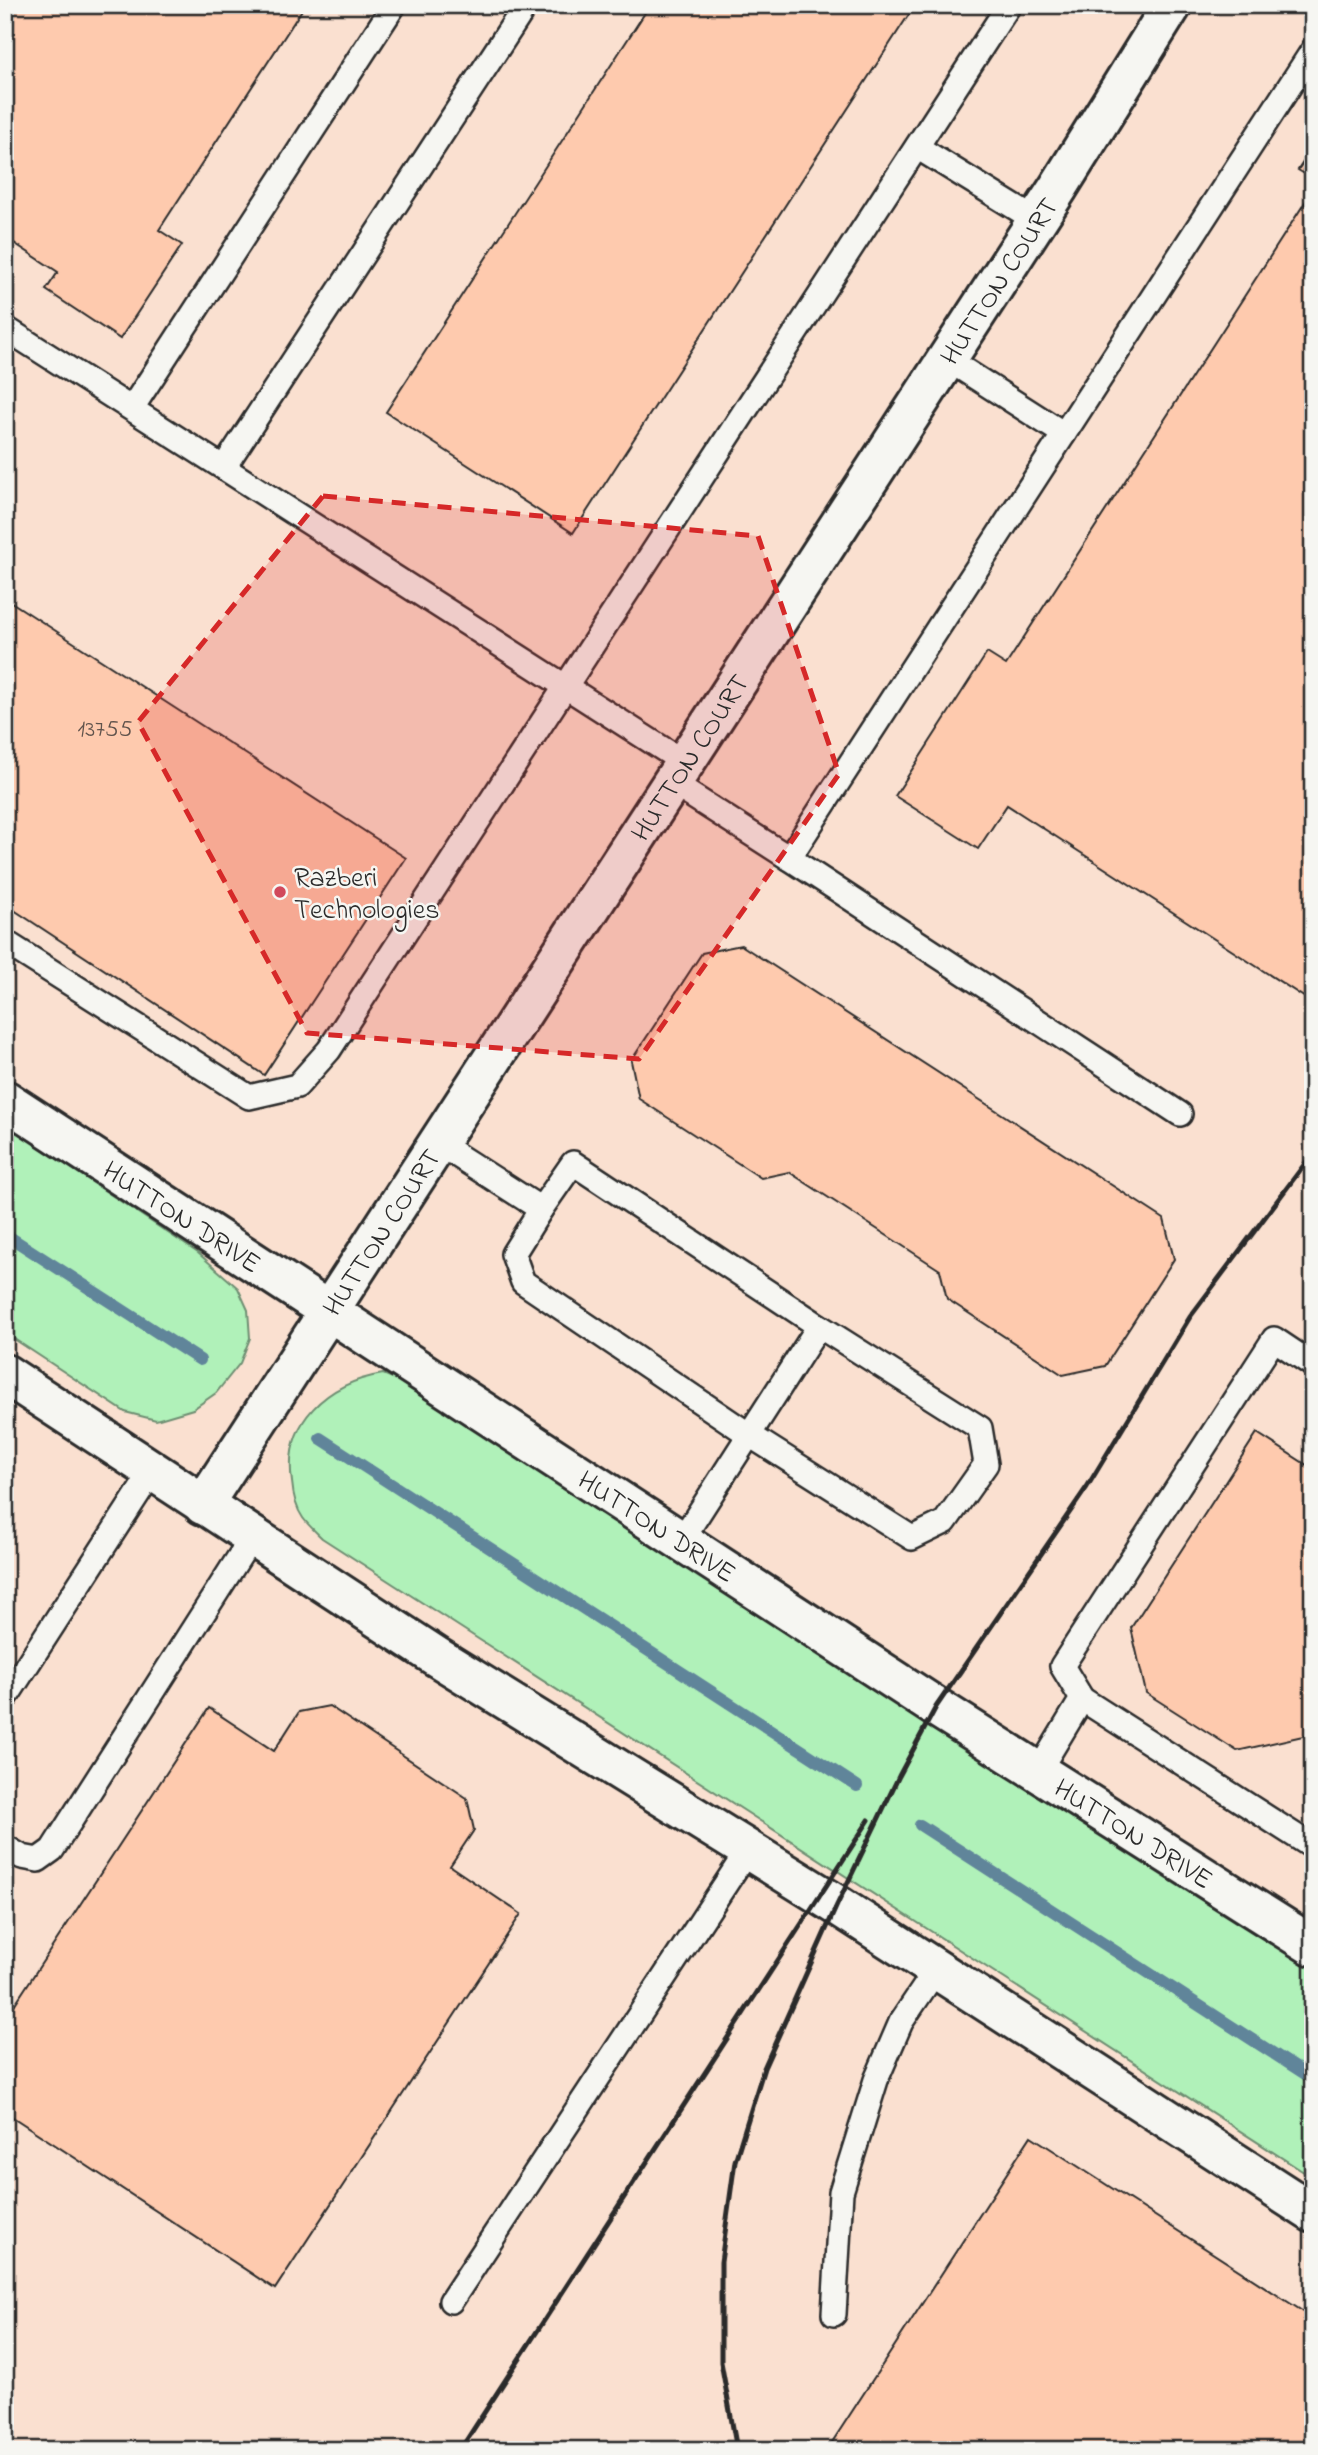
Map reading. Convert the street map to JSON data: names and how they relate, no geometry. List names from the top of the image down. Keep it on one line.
{"streets":{"street":["HUTTON COURT","HUTTON DRIVE"]},"crossings":[["HUTTON COURT","HUTTON DRIVE"]],"places":["Razberi Technologies"],"house_numbers":["13755"]}
